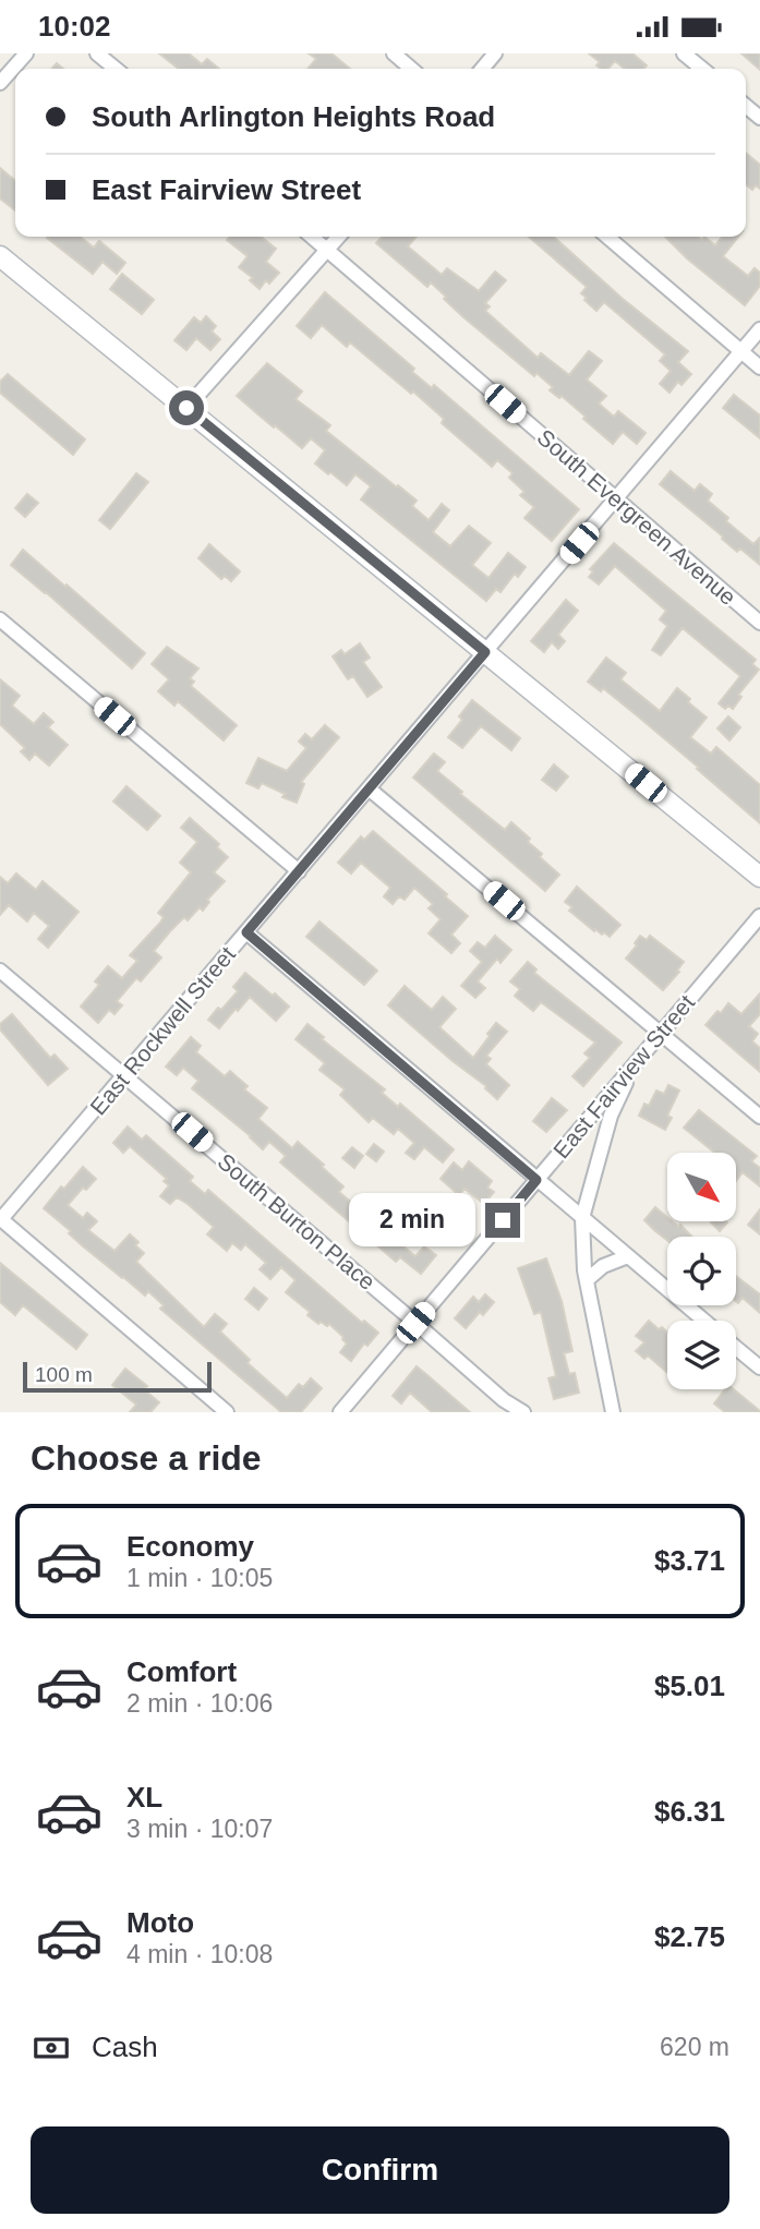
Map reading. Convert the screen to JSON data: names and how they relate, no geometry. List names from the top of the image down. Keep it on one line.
{"streets":{"street":["South Evergreen Avenue","East Rockwell Street","East Fairview Street","South Burton Place"]},"crossings":[["South Evergreen Avenue","East Rockwell Street"],["East Rockwell Street","South Burton Place"],["East Fairview Street","South Burton Place"]],"scale_bar":"100 m","north":"bottom right","page":{"status":"10:02","banner":["South Arlington Heights Road","East Fairview Street"],"bubble":"2 min","scale":"100 m","heading":"Choose a ride","list":[{"name":"Economy","note":"1 min · 10:05","value":"$3.71"},{"name":"Comfort","note":"2 min · 10:06","value":"$5.01"},{"name":"XL","note":"3 min · 10:07","value":"$6.31"},{"name":"Moto","note":"4 min · 10:08","value":"$2.75"}],"pay":["Cash","620 m"],"buttons":"Confirm"}}
